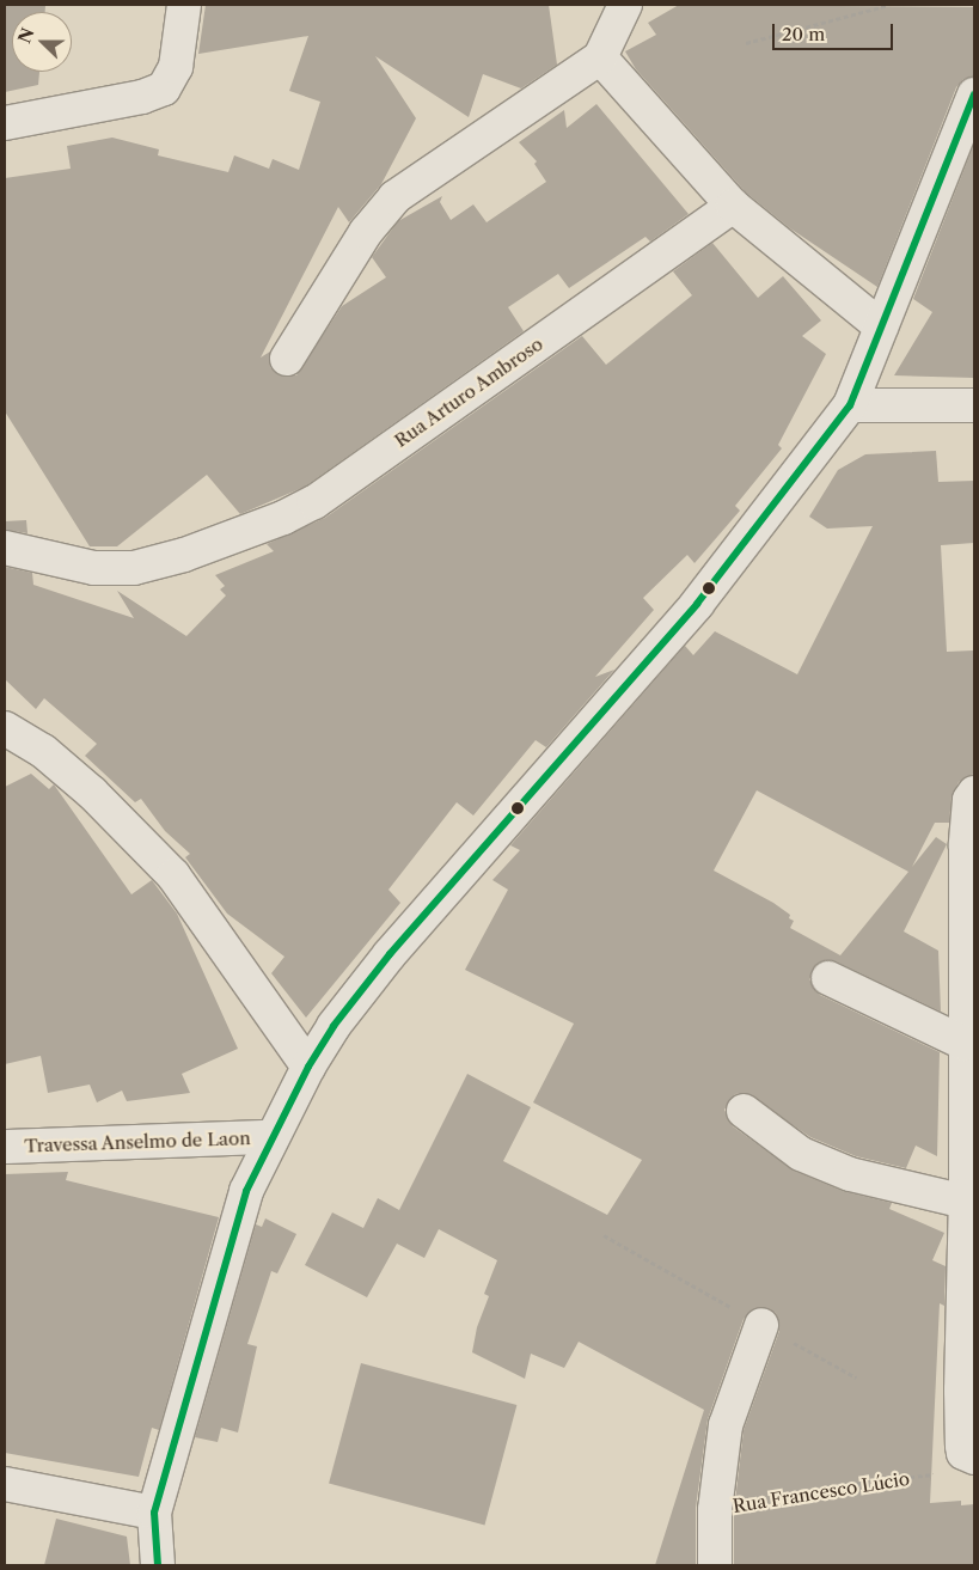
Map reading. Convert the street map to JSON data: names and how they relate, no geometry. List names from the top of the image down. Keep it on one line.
{"streets":{"street":["Rua Arturo Ambroso","Travessa Anselmo de Laon","Rua Francesco Lúcio"]},"scale_bar":"20 m","north":"left"}
